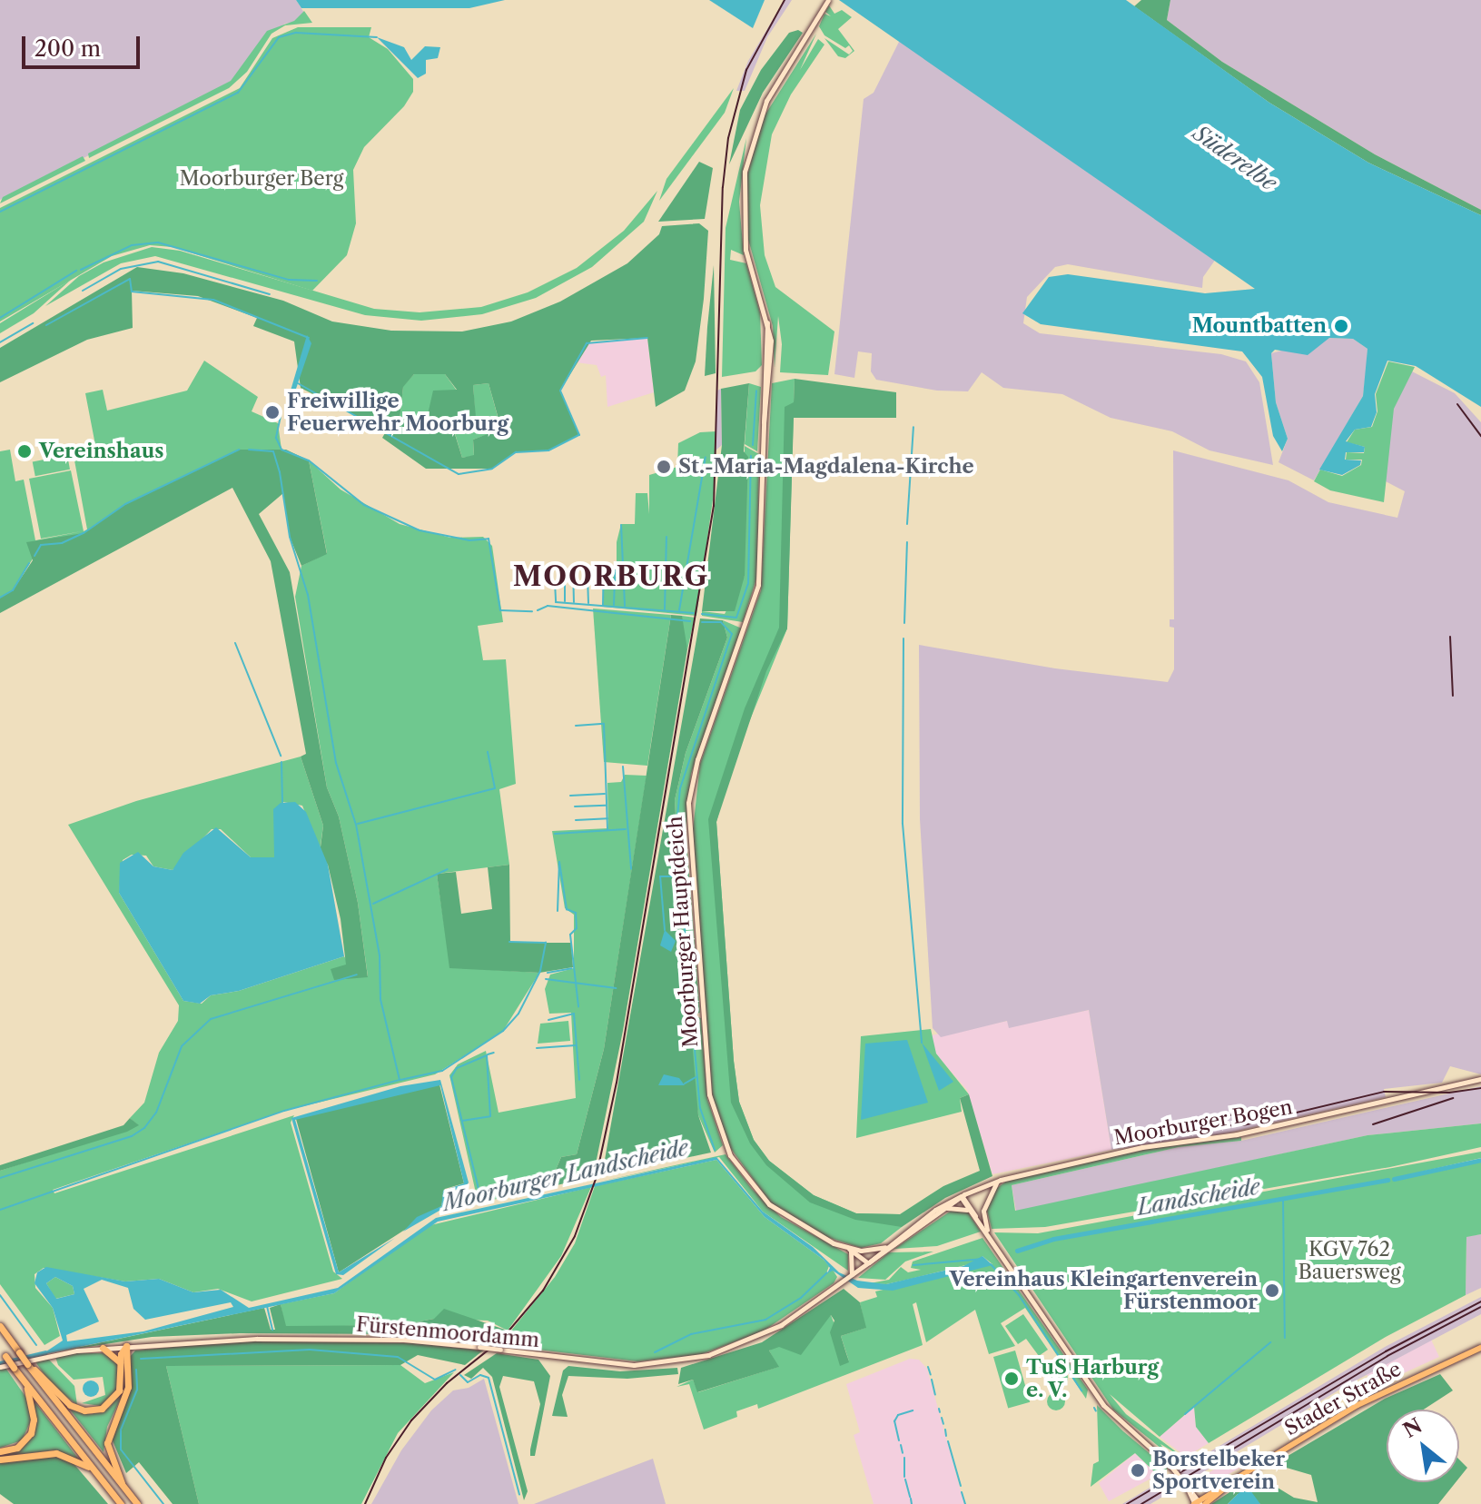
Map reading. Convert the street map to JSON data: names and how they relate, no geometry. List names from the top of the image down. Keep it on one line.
{"streets":{"main road":["Moorburger Hauptdeich","Moorburger Bogen","Fürstenmoordamm","Stader Straße"]},"crossings":[["Moorburger Hauptdeich","Fürstenmoordamm"],["Moorburger Bogen","Fürstenmoordamm"]],"districts":["MOORBURG"],"water":["Süderelbe","Moorburger Landscheide","Landscheide"],"parks":["Moorburger Berg","KGV 762 Bauersweg"],"places":["Mountbatten","Freiwillige Feuerwehr Moorburg","Vereinshaus","St.-Maria-Magdalena-Kirche","Vereinhaus Kleingartenverein Fürstenmoor","TuS Harburg e. V.","Borstelbeker Sportverein"],"scale_bar":"200 m","north":"top left"}
